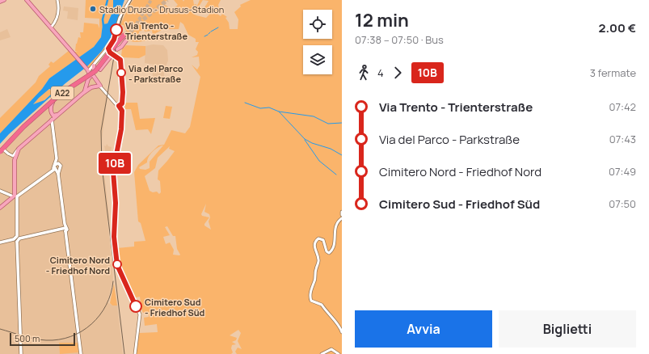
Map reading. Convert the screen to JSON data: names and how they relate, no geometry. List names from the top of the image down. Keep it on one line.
{"streets":{"highway":["A22"]},"places":["Stadio Druso - Drusus-Stadion","Via Trento - Trienterstraße","Via del Parco - Parkstraße","Cimitero Nord - Friedhof Nord","Cimitero Sud - Friedhof Süd"],"lines":["bus line 10B"],"scale_bar":"500 m","page":{"on_map":"10B","heading":["12 min","07:38 – 07:50 · Bus","2.00 €"],"legs":["4","10B","3 fermate"],"list":[{"name":"Via Trento - Trienterstraße","value":"07:42"},{"name":"Via del Parco - Parkstraße","value":"07:43"},{"name":"Cimitero Nord - Friedhof Nord","value":"07:49"},{"name":"Cimitero Sud - Friedhof Süd","value":"07:50"}],"buttons":["Avvia","Biglietti"],"scale":"500 m"}}
